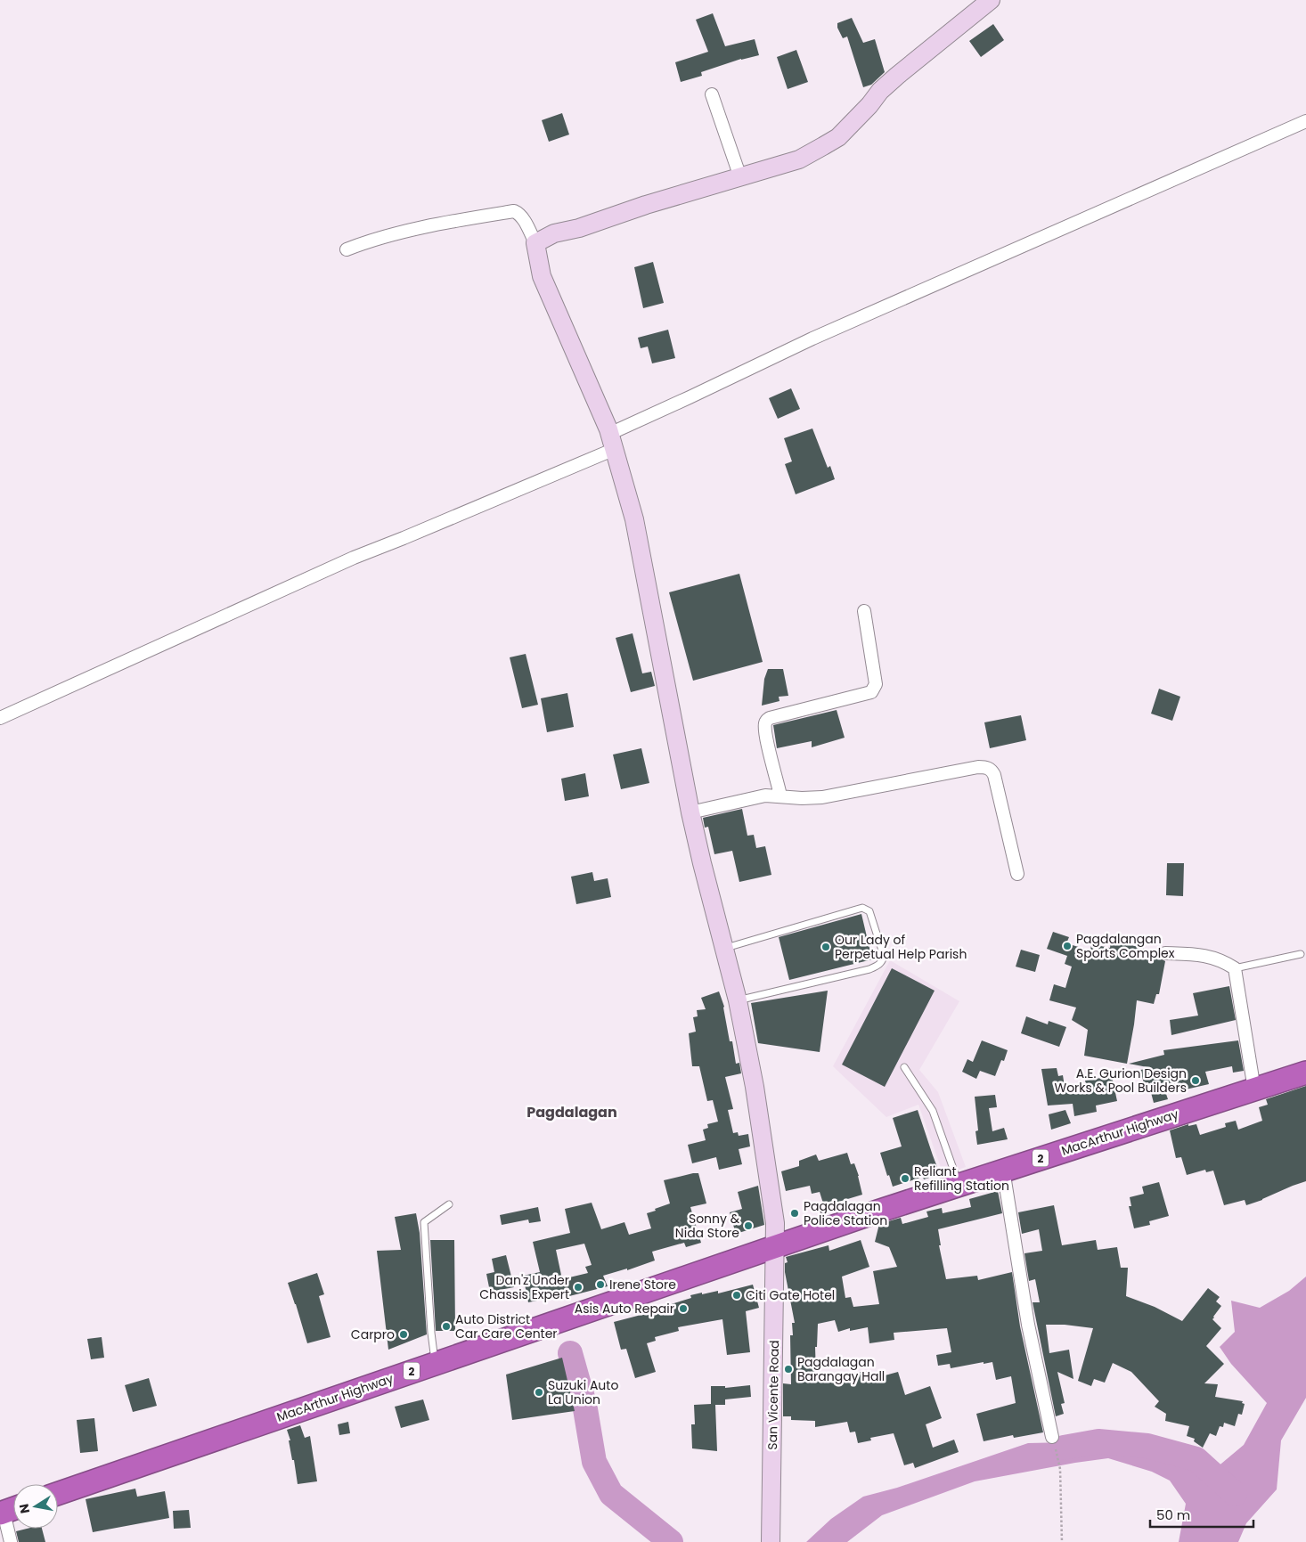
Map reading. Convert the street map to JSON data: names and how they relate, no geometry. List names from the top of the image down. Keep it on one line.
{"streets":{"highway":["MacArthur Highway","2"],"street":["San Vicente Road"]},"crossings":[["MacArthur Highway","San Vicente Road"]],"districts":["Pagdalagan"],"places":["Pagdalangan Sports Complex","Our Lady of Perpetual Help Parish","A.E. Gurion Design Works & Pool Builders","Reliant Refilling Station","Pagdalagan Police Station","Sonny & Nida Store","Irene Store","Dan'z Under Chassis Expert","Citi Gate Hotel","Asis Auto Repair","Auto District Car Care Center","Carpro","Pagdalagan Barangay Hall","Suzuki Auto La Union"],"scale_bar":"50 m","north":"left"}
